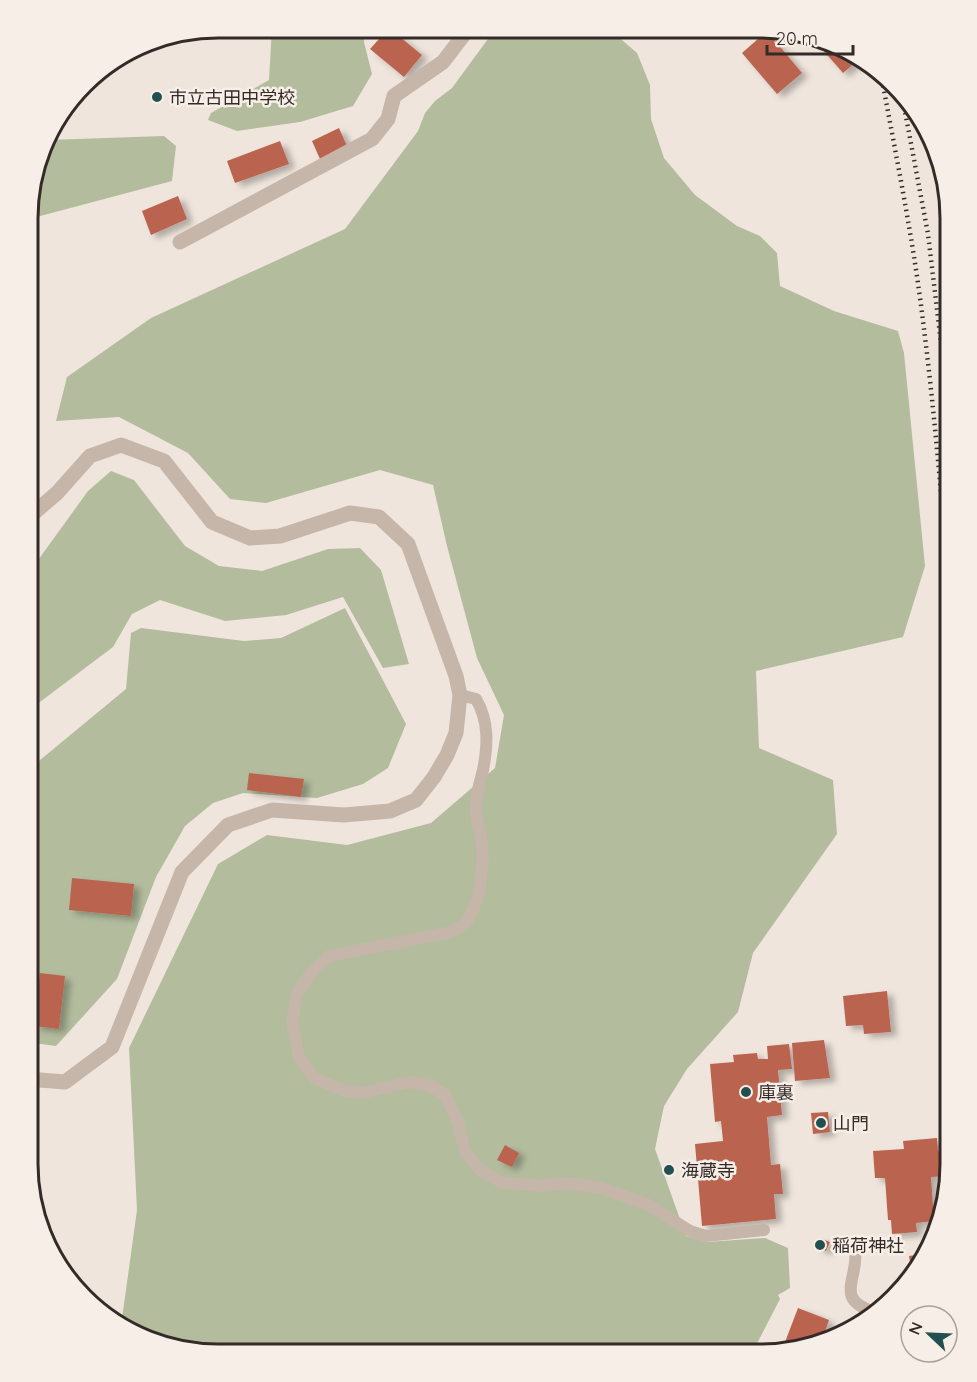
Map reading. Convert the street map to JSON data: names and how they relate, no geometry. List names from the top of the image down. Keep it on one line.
{"places":["市立古田中学校","庫裏","山門","海蔵寺","稲荷神社"],"scale_bar":"20 m","north":"top left"}
